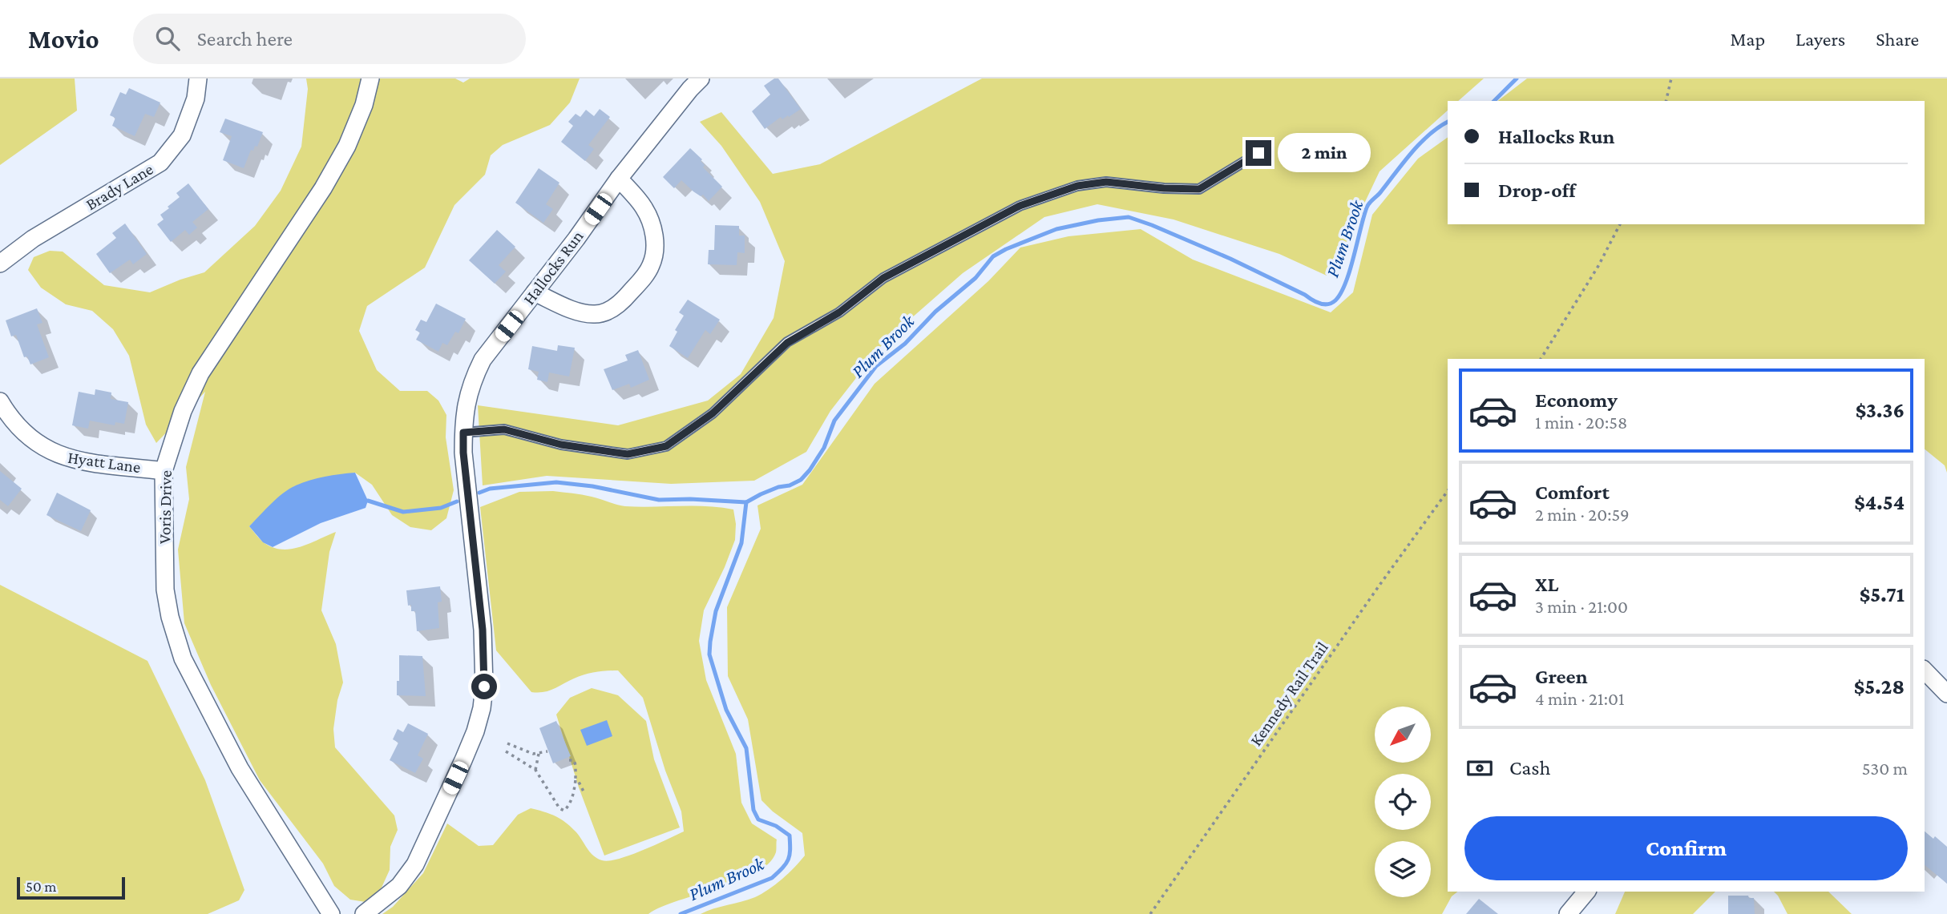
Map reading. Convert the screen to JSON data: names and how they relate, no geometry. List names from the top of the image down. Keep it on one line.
{"streets":{"street":["Brady Lane","Hallocks Run","Hyatt Lane","Voris Drive"],"path":["Kennedy Rail Trail"]},"crossings":[["Hyatt Lane","Voris Drive"]],"water":["Plum Brook"],"scale_bar":"50 m","north":"bottom left","page":{"header":"Movio","search":"Search here","nav":["Map","Layers","Share"],"banner":["Hallocks Run","Drop-off"],"bubble":"2 min","list":[{"name":"Economy","note":"1 min · 20:58","value":"$3.36"},{"name":"Comfort","note":"2 min · 20:59","value":"$4.54"},{"name":"XL","note":"3 min · 21:00","value":"$5.71"},{"name":"Green","note":"4 min · 21:01","value":"$5.28"}],"pay":["Cash","530 m"],"buttons":"Confirm","scale":"50 m"}}
